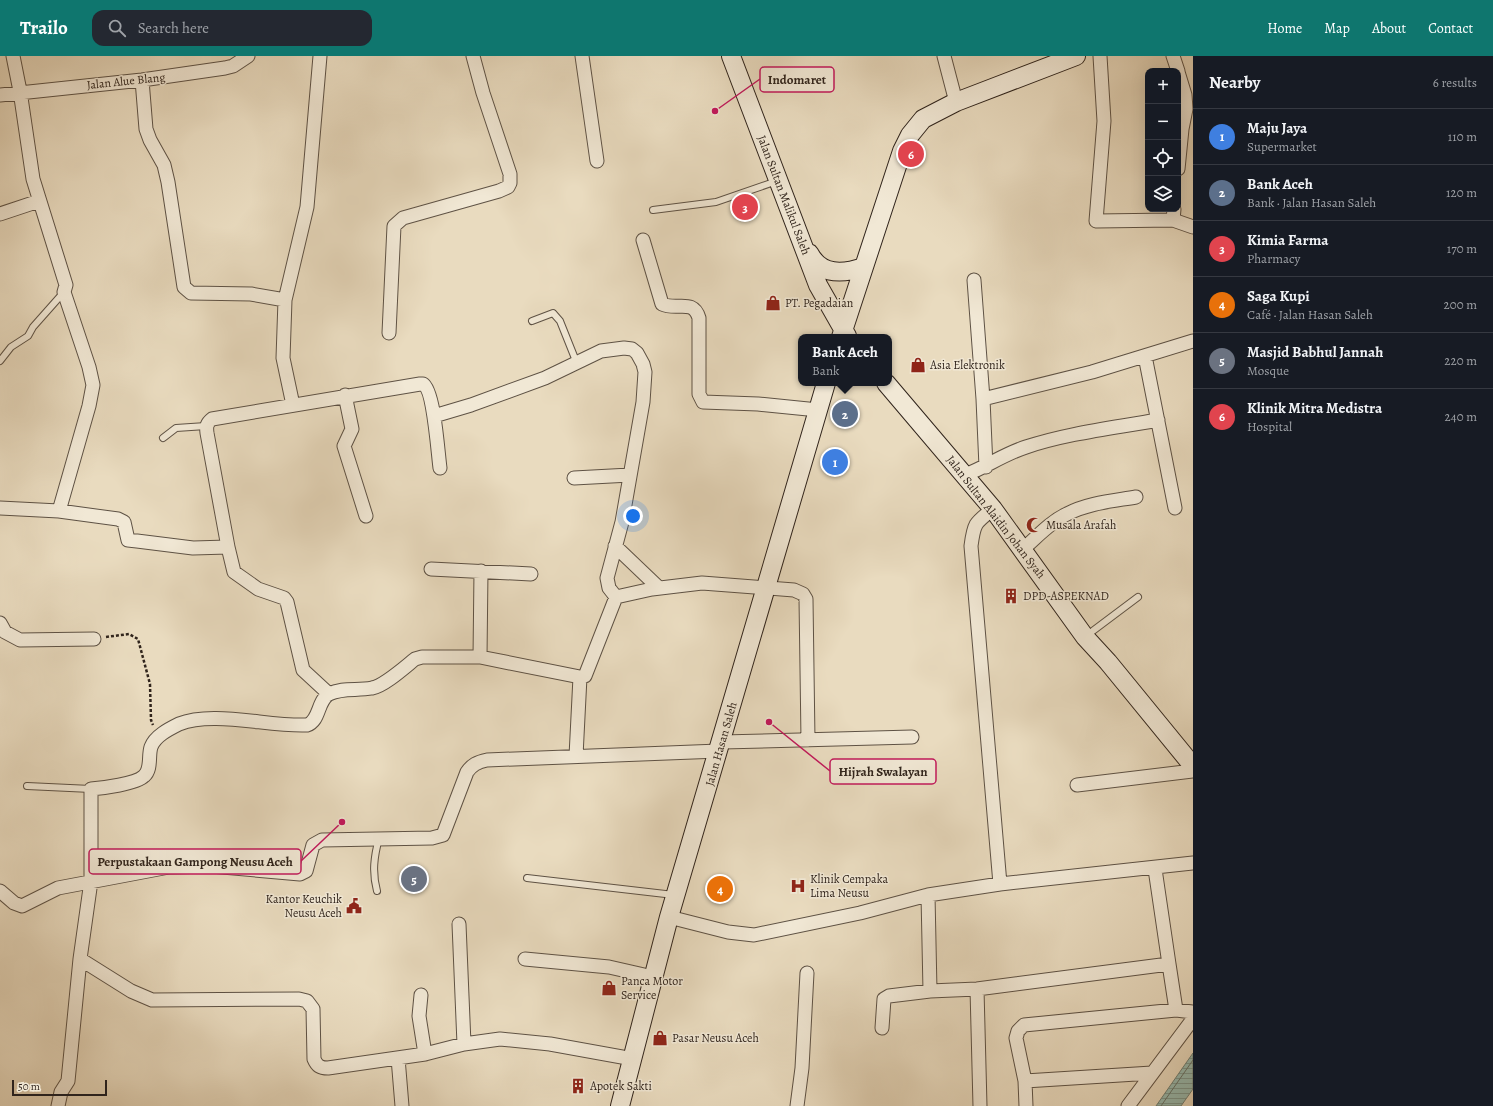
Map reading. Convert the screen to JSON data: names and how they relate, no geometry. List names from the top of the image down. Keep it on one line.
{"streets":{"street":["Jalan Alue Blang","Jalan Sultan Malikul Saleh","Jalan Sultan Alaidin Johan Syah","Jalan Hasan Saleh"]},"places":{"other":["Indomaret","Hijrah Swalayan","Perpustakaan Gampong Neusu Aceh"],"shop":["PT. Pegadaian","Asia Elektronik","Panca Motor Service","Pasar Neusu Aceh"],"mosque":["Musala Arafah"],"building":["DPD-ASPEKNAD","Apotek Sakti"],"hospital":["Klinik Cempaka Lima Neusu"],"public building":["Kantor Keuchik Neusu Aceh"]},"scale_bar":"50 m","page":{"header":"Trailo","search":"Search here","nav":["Home","Map","About","Contact"],"heading":["Nearby","6 results"],"map_buttons":["+","−"],"list":[{"mark":"1","name":"Maju Jaya","note":"Supermarket","value":"110 m"},{"mark":"2","name":"Bank Aceh","note":"Bank · Jalan Hasan Saleh","value":"120 m"},{"mark":"3","name":"Kimia Farma","note":"Pharmacy","value":"170 m"},{"mark":"4","name":"Saga Kupi","note":"Café · Jalan Hasan Saleh","value":"200 m"},{"mark":"5","name":"Masjid Babhul Jannah","note":"Mosque","value":"220 m"},{"mark":"6","name":"Klinik Mitra Medistra","note":"Hospital","value":"240 m"}],"pins":["6","3","2","1","5","4"],"popup":["Bank Aceh","Bank"],"scale":"50 m"}}
